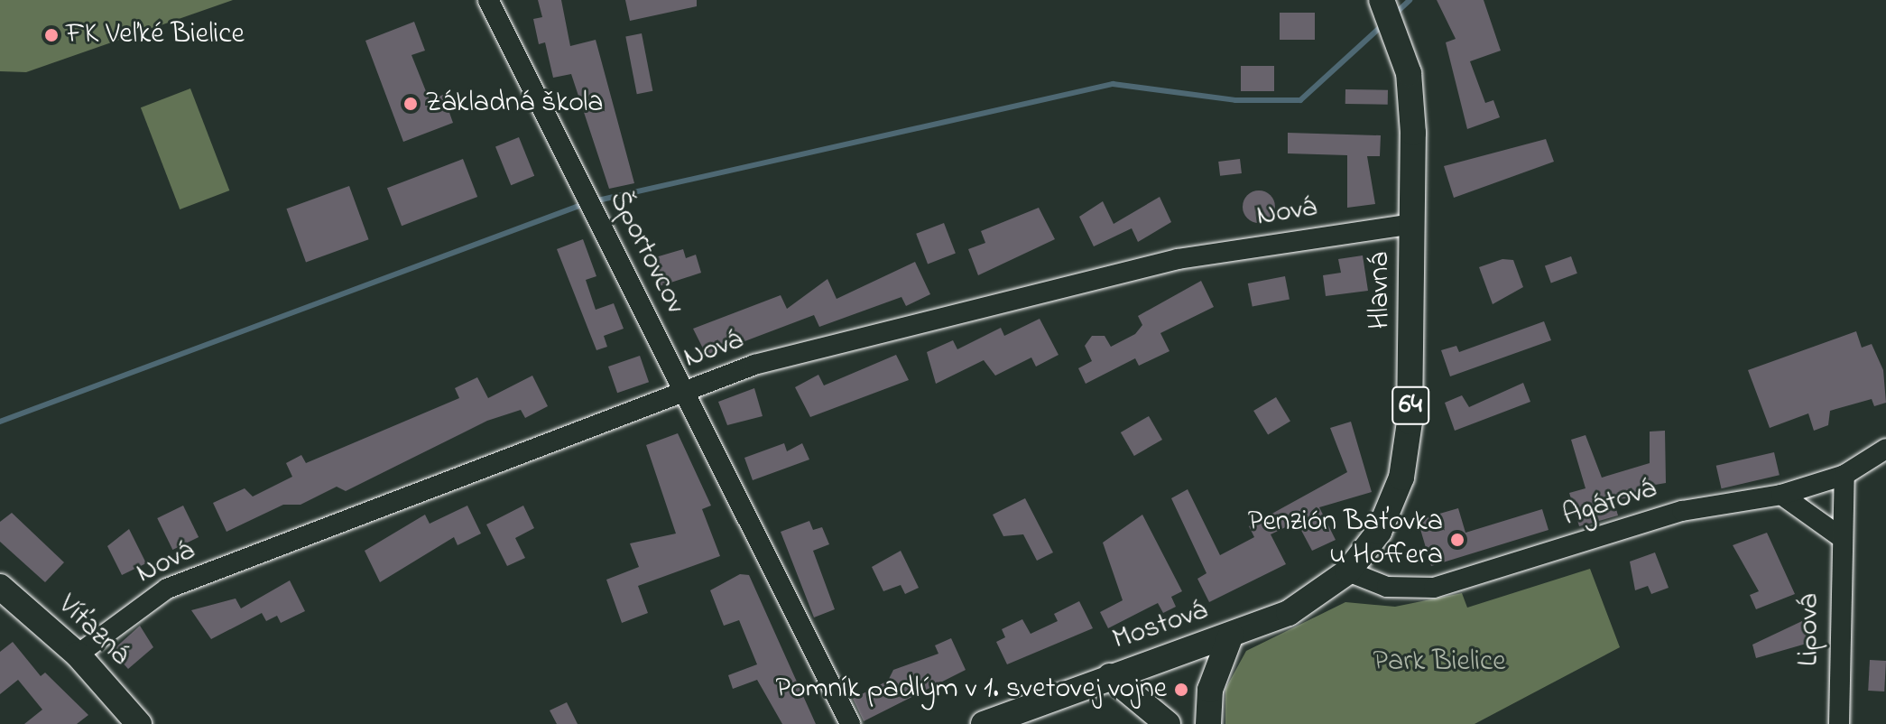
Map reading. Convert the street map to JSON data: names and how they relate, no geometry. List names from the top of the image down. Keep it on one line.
{"streets":{"main road":["Hlavná","64","Mostová","Víťazná"],"street":["Nová","Športovcov","Agátová","Lipová"]},"crossings":[["Nová","Športovcov"],["Nová","Hlavná"],["Nová","Víťazná"],["Hlavná","Agátová"],["Hlavná","Mostová"],["Agátová","Mostová"],["Agátová","Lipová"]],"parks":["Park Bielice"],"places":["FK Veľké Bielice","Základná škola","Penzión Baťovka u Hoffera","Pomník padlým v 1. svetovej vojne"]}
